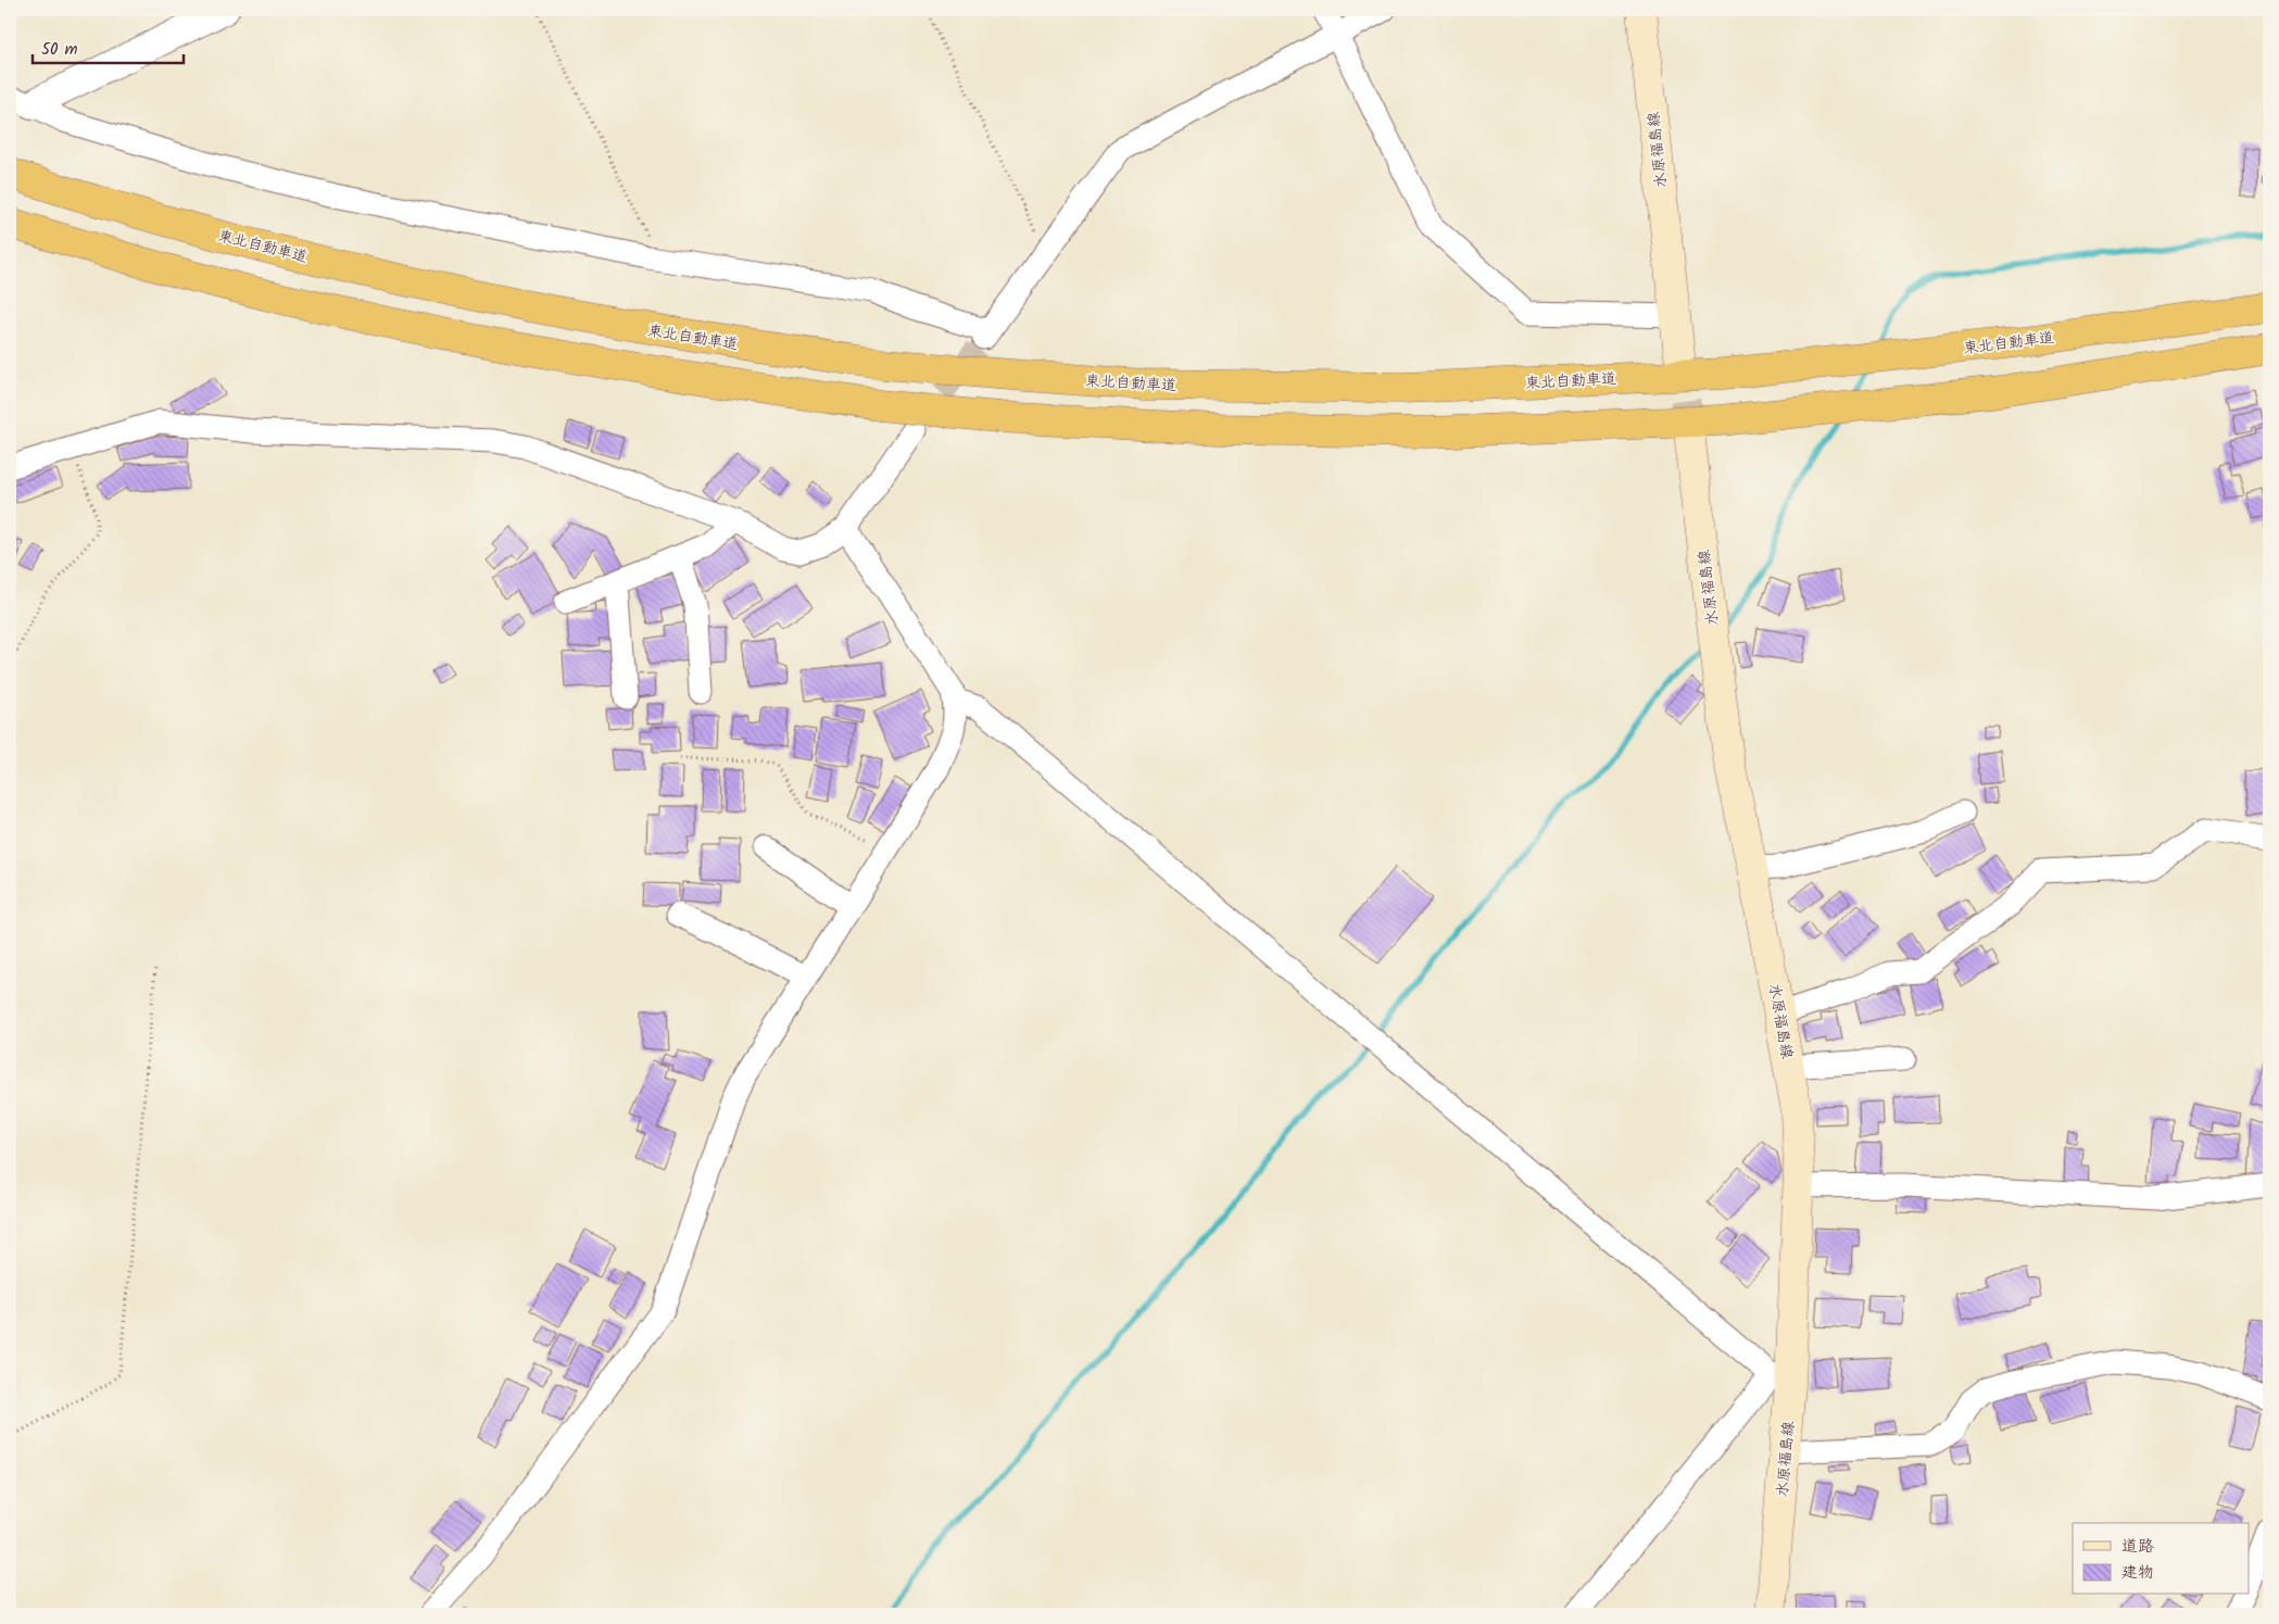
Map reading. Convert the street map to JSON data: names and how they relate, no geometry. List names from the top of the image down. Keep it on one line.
{"streets":{"highway":["東北自動車道"],"main road":["水原福島線"]},"legend":["道路","建物"],"scale_bar":"50 m"}
